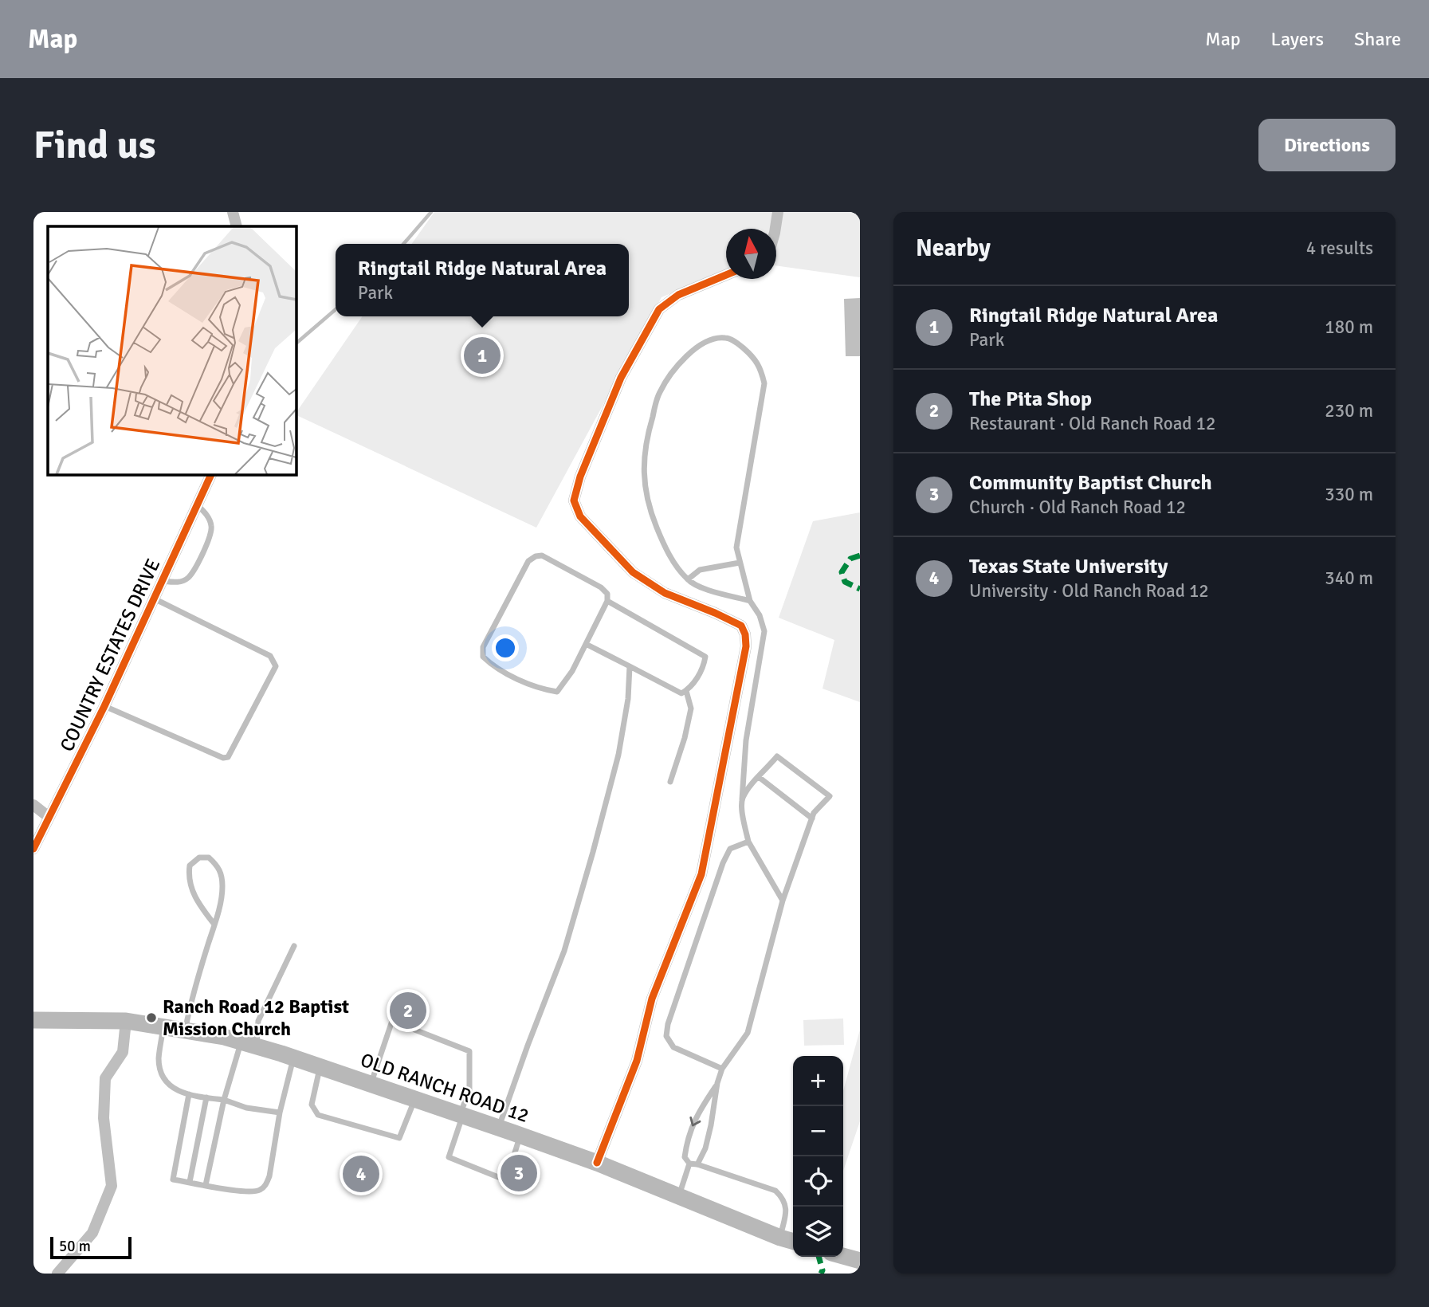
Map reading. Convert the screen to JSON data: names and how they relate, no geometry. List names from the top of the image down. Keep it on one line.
{"streets":{"main road":["OLD RANCH ROAD 12"],"street":["COUNTRY ESTATES DRIVE"]},"places":["Ranch Road 12 Baptist Mission Church"],"scale_bar":"50 m","north":"top","page":{"header":"Map","nav":["Map","Layers","Share"],"buttons":"Directions","title":"Find us","heading":["Nearby","4 results"],"popup":["Ringtail Ridge Natural Area","Park"],"list":[{"mark":"1","name":"Ringtail Ridge Natural Area","note":"Park","value":"180 m"},{"mark":"2","name":"The Pita Shop","note":"Restaurant · Old Ranch Road 12","value":"230 m"},{"mark":"3","name":"Community Baptist Church","note":"Church · Old Ranch Road 12","value":"330 m"},{"mark":"4","name":"Texas State University","note":"University · Old Ranch Road 12","value":"340 m"}],"pins":["1","2","3","4"],"map_buttons":["+","−"],"scale":"50 m"}}
